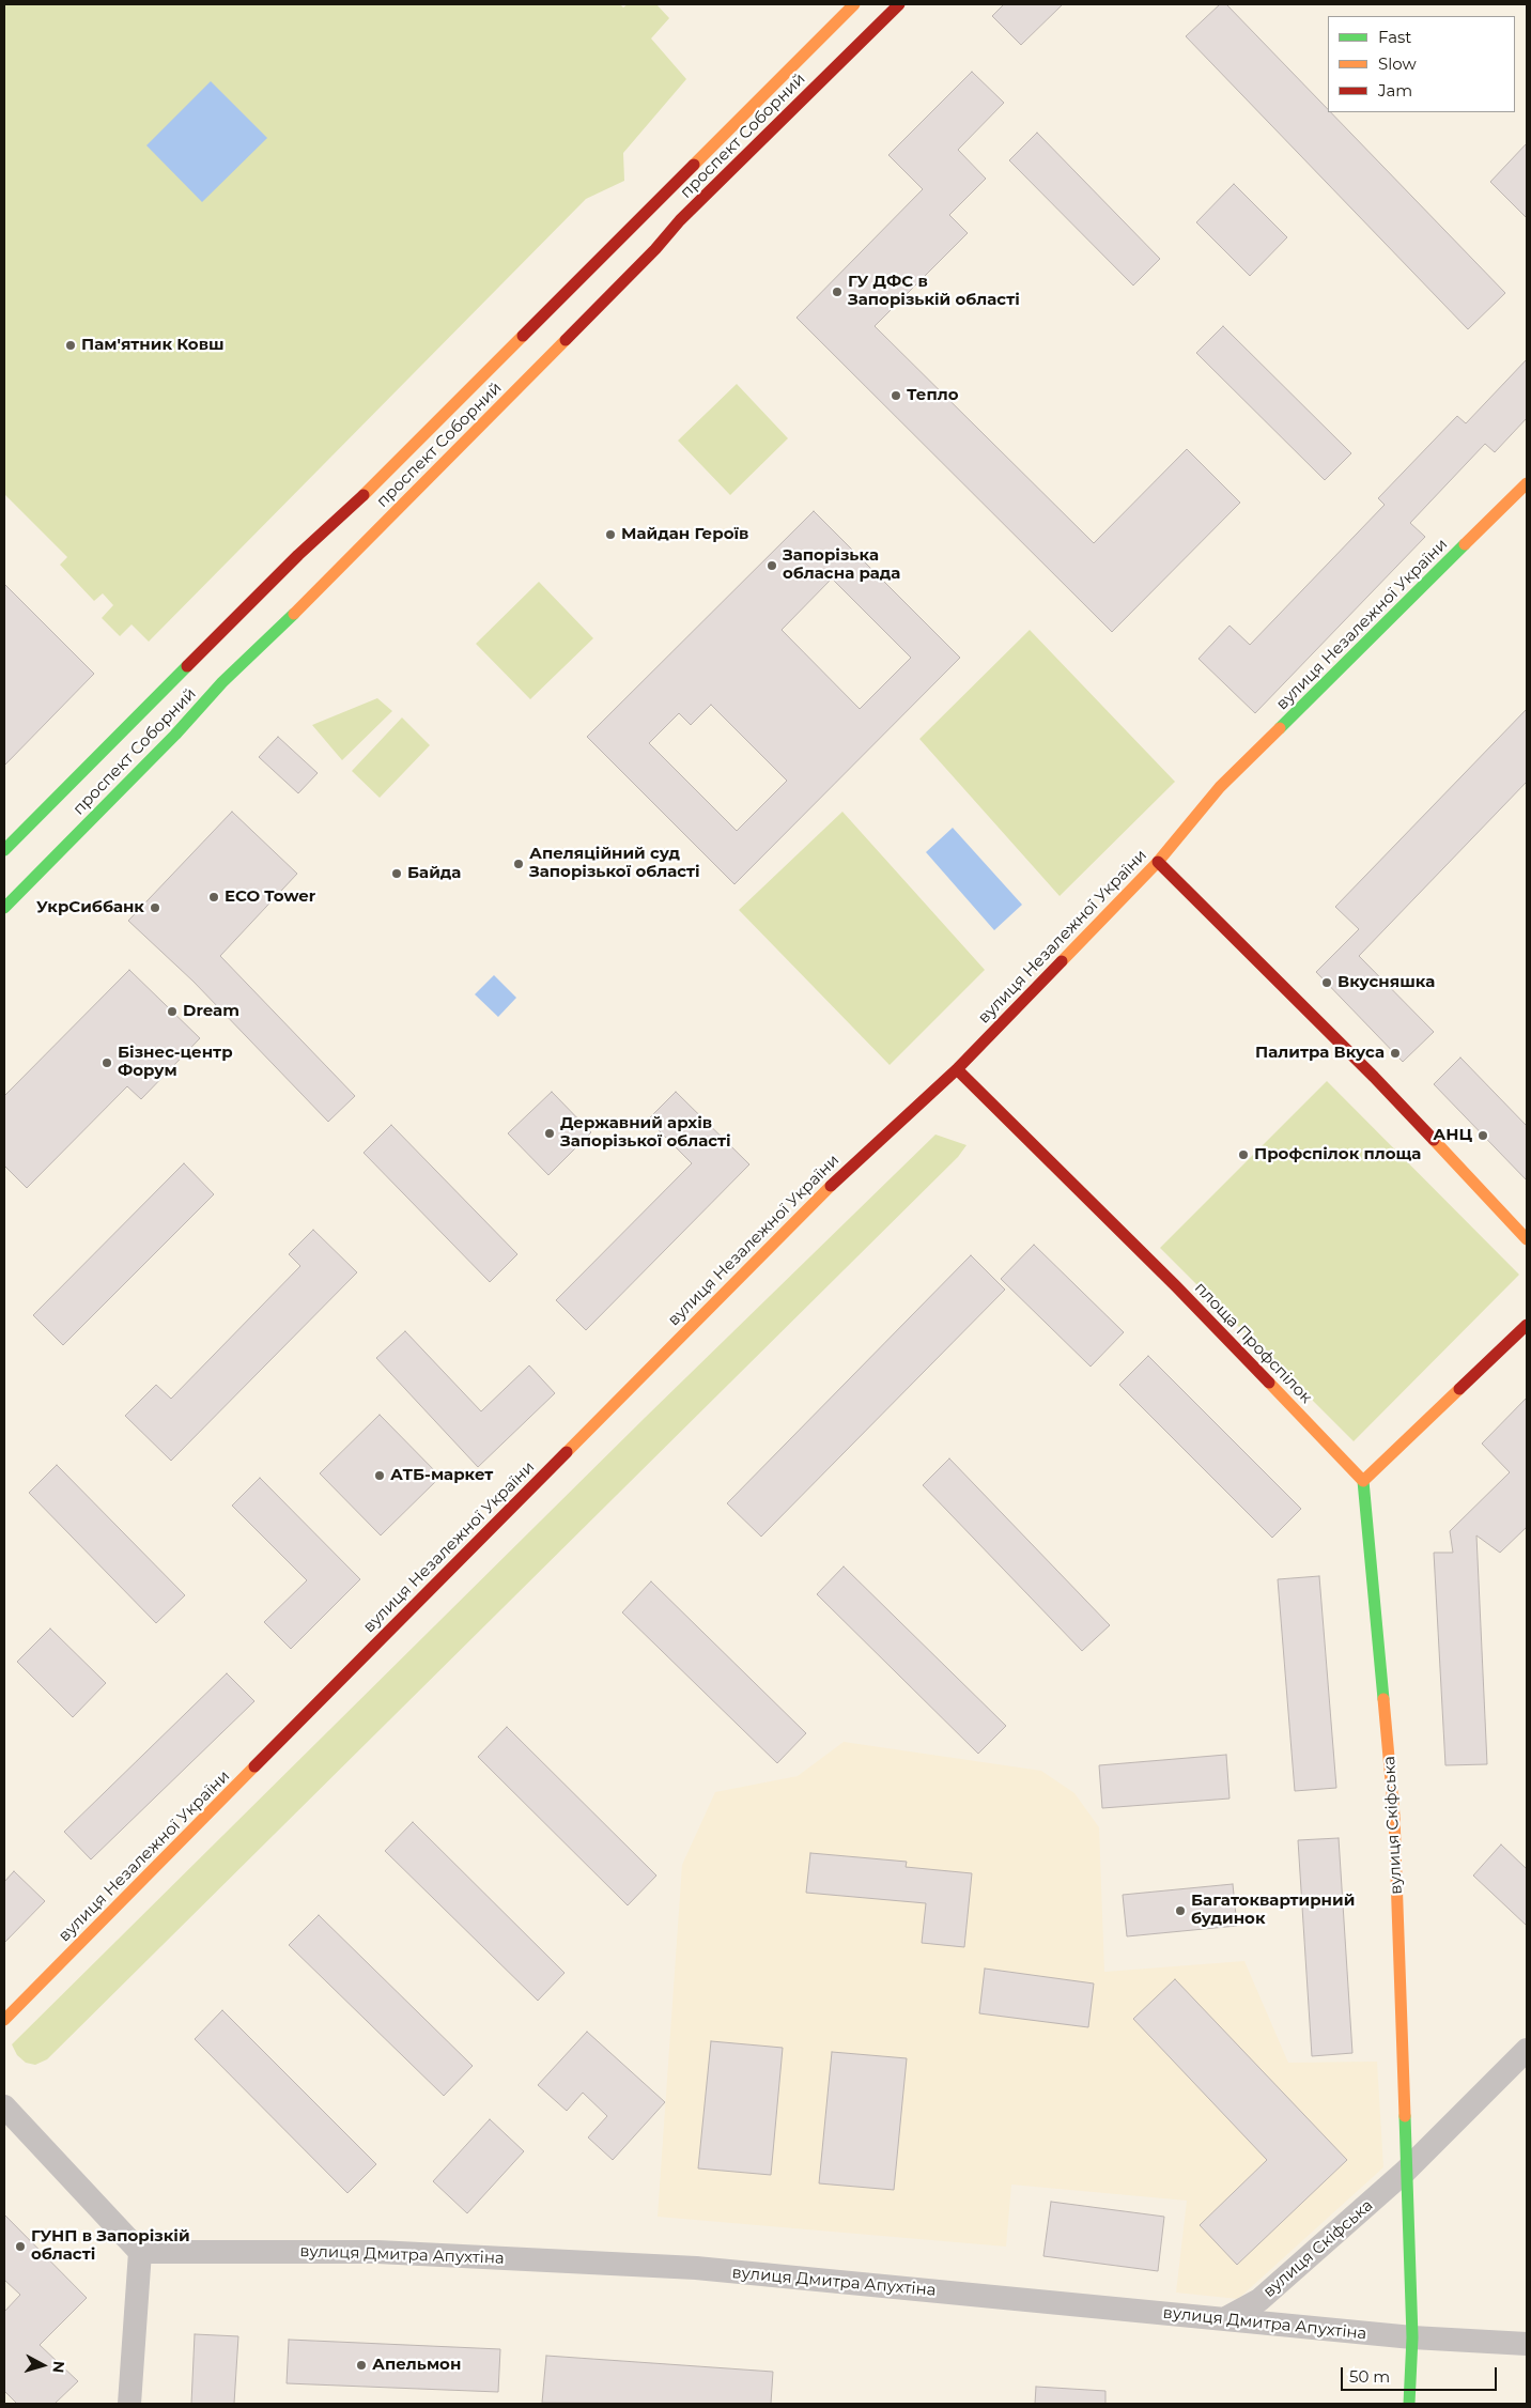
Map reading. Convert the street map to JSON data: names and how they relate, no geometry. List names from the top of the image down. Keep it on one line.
{"streets":{"street":["проспект Соборний","вулиця Незалежної України","площа Профспілок","вулиця Скіфська","вулиця Дмитра Апухтіна"]},"crossings":[["вулиця Незалежної України","площа Профспілок"],["площа Профспілок","вулиця Скіфська"],["вулиця Скіфська","вулиця Дмитра Апухтіна"]],"places":["ГУ ДФС в Запорізькій області","Пам'ятник Ковш","Тепло","Майдан Героїв","Запорізька обласна рада","Апеляційний суд Запорізької області","Байда","ECO Tower","УкрСиббанк","Вкусняшка","Dream","Палитра Вкуса","Бізнес-центр Форум","Державний архів Запорізької області","АНЦ","Профспілок площа","АТБ-маркет","Багатоквартирний будинок","ГУНП в Запорізкій області","Апельмон"],"legend":["Fast","Slow","Jam"],"scale_bar":"50 m","north":"right"}
